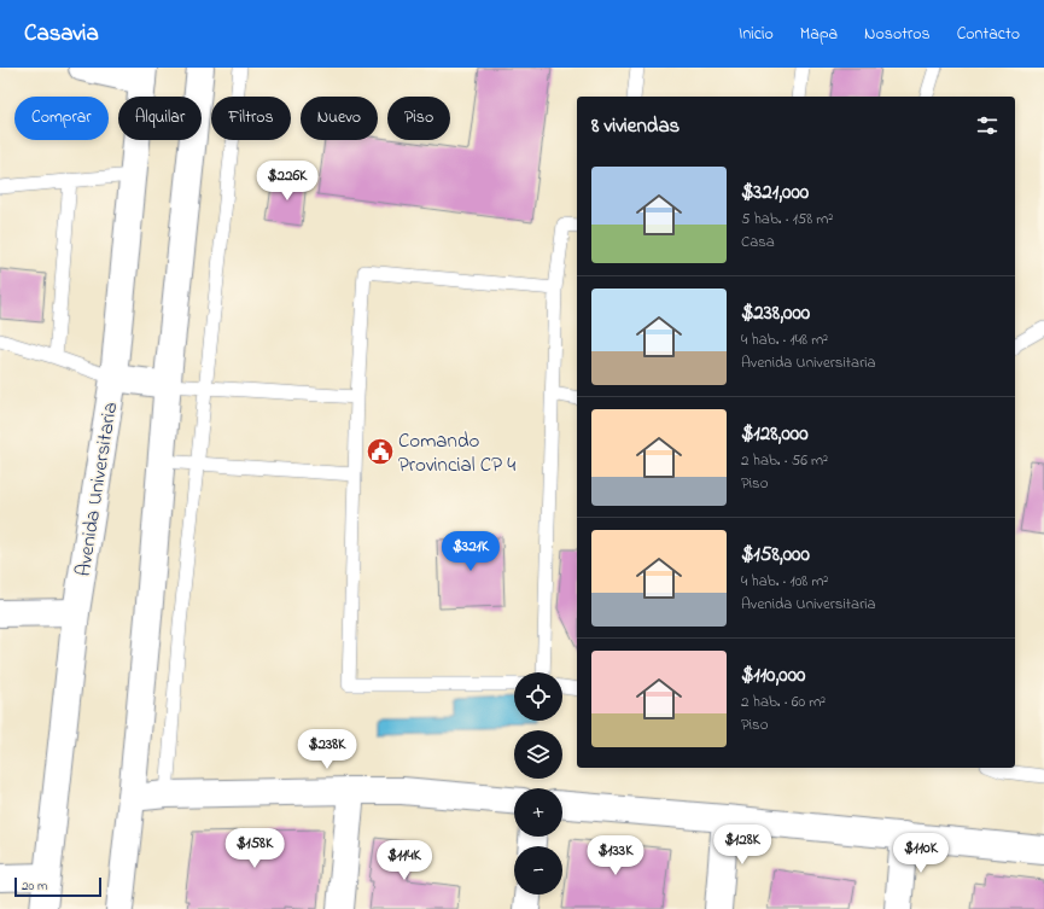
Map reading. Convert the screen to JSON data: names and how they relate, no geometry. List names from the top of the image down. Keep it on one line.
{"streets":{"main road":["Avenida Universitaria"]},"places":{"public building":["Comando Provincial CP 4"]},"scale_bar":"20 m","page":{"header":"Casavia","nav":["Inicio","Mapa","Nosotros","Contacto"],"chip":["Comprar","Alquilar","Filtros","Nuevo","Piso"],"heading":"8 viviendas","list":[{"name":"$321,000","note":"5 hab. · 158 m² · Casa"},{"name":"$238,000","note":"4 hab. · 148 m² · Avenida Universitaria"},{"name":"$128,000","note":"2 hab. · 56 m² · Piso"},{"name":"$158,000","note":"4 hab. · 108 m² · Avenida Universitaria"},{"name":"$110,000","note":"2 hab. · 60 m² · Piso"}],"price":["$226K","$321K","$238K","$128K","$158K","$110K","$133K","$114K"],"map_buttons":["+","−"],"scale":"20 m"}}
